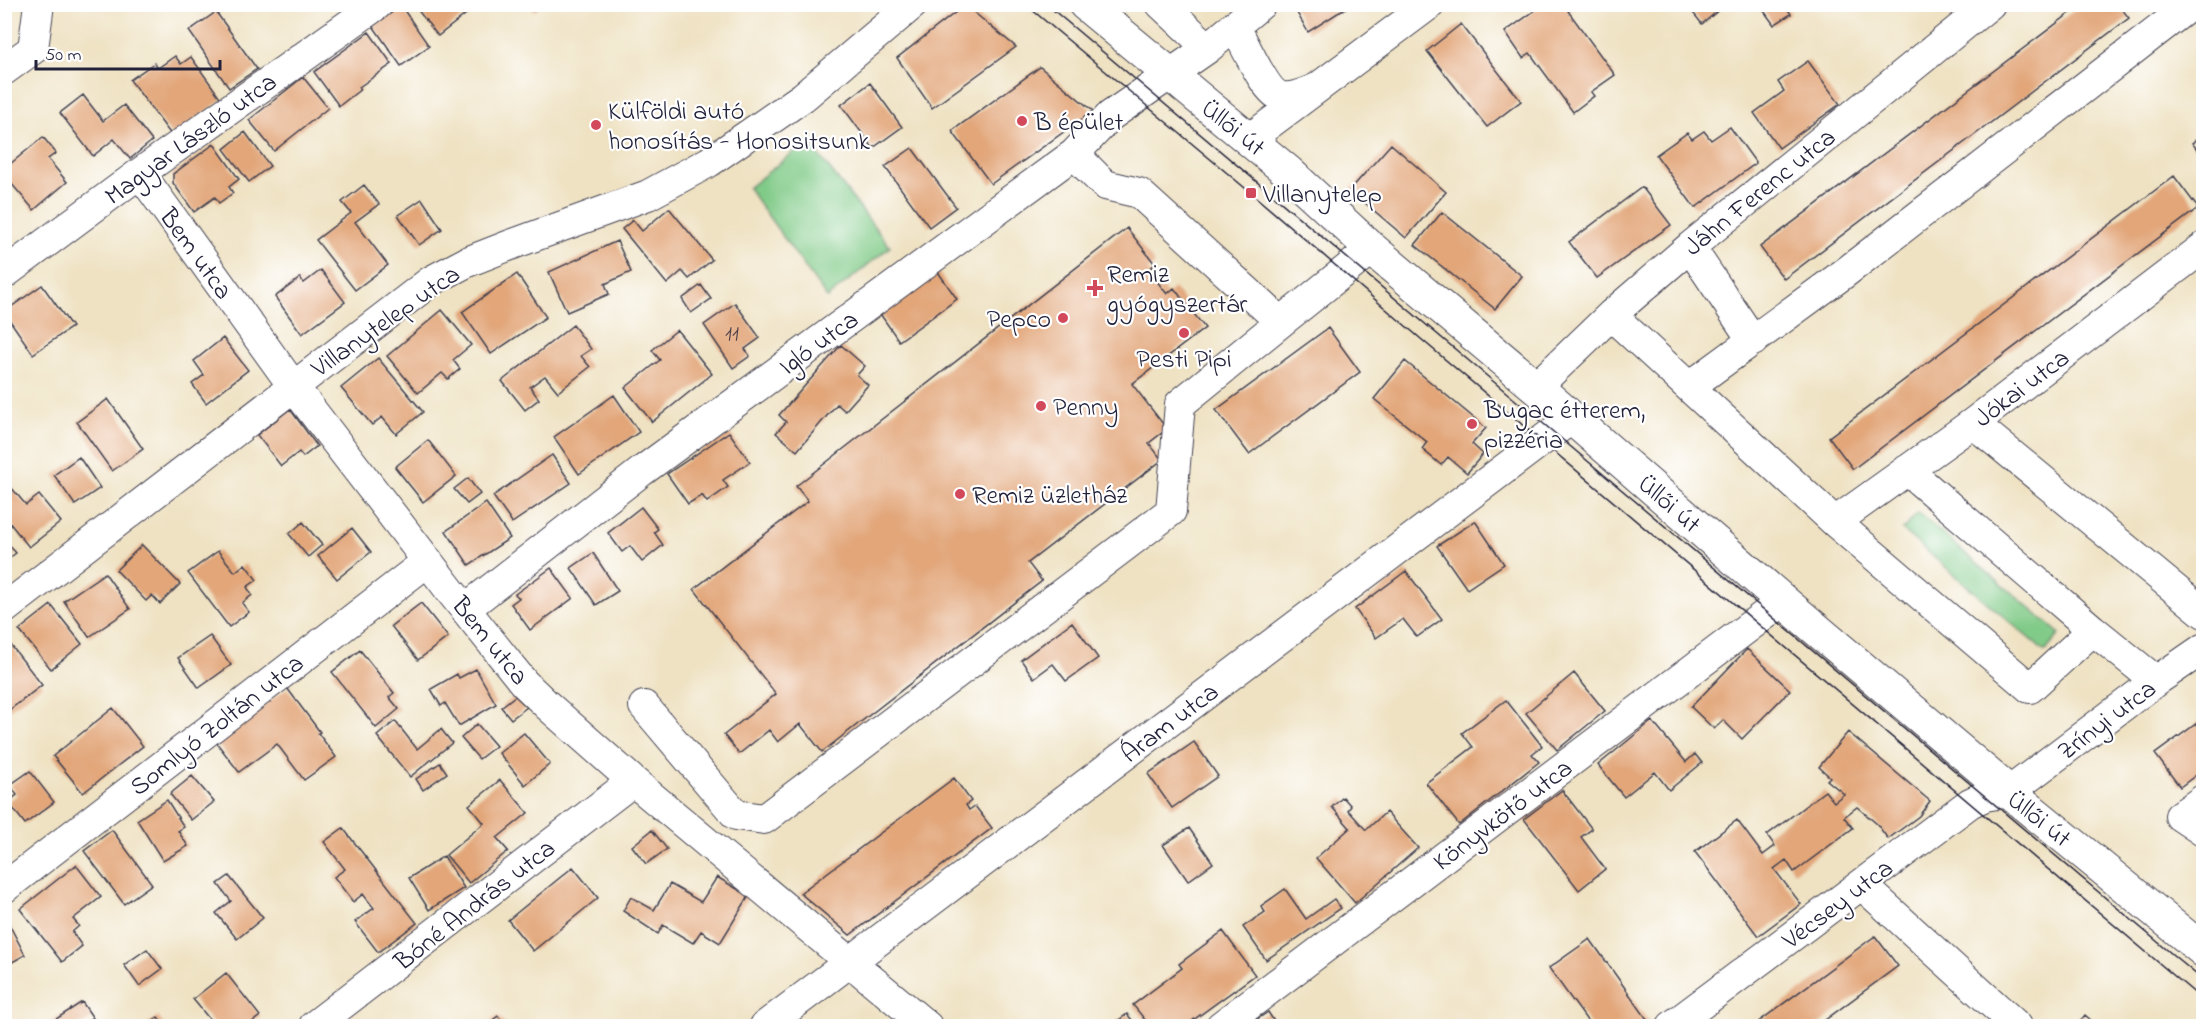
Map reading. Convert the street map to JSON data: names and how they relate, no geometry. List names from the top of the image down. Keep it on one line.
{"streets":{"main road":["Üllői út"],"street":["Magyar László utca","Jáhn Ferenc utca","Bem utca","Villanytelep utca","Igló utca","Jókai utca","Zrínyi utca","Áram utca","Somlyó Zoltán utca","Könyvkötő utca","Vécsey utca","Bóné András utca"]},"crossings":[["Üllői út","Jáhn Ferenc utca"],["Üllői út","Igló utca"],["Üllői út","Zrínyi utca"],["Üllői út","Áram utca"],["Üllői út","Könyvkötő utca"],["Üllői út","Vécsey utca"],["Magyar László utca","Bem utca"],["Bem utca","Villanytelep utca"],["Bem utca","Igló utca"],["Bem utca","Áram utca"],["Bem utca","Somlyó Zoltán utca"],["Bem utca","Bóné András utca"],["Zrínyi utca","Vécsey utca"]],"places":{"other":["B épület","Külföldi autó honosítás - Honositsunk","Pepco","Pesti Pipi","Penny","Bugac étterem, pizzéria","Remiz üzletház"],"transit":["Villanytelep"],"health":["Remiz gyógyszertár"]},"house_numbers":["11"],"scale_bar":"50 m"}
